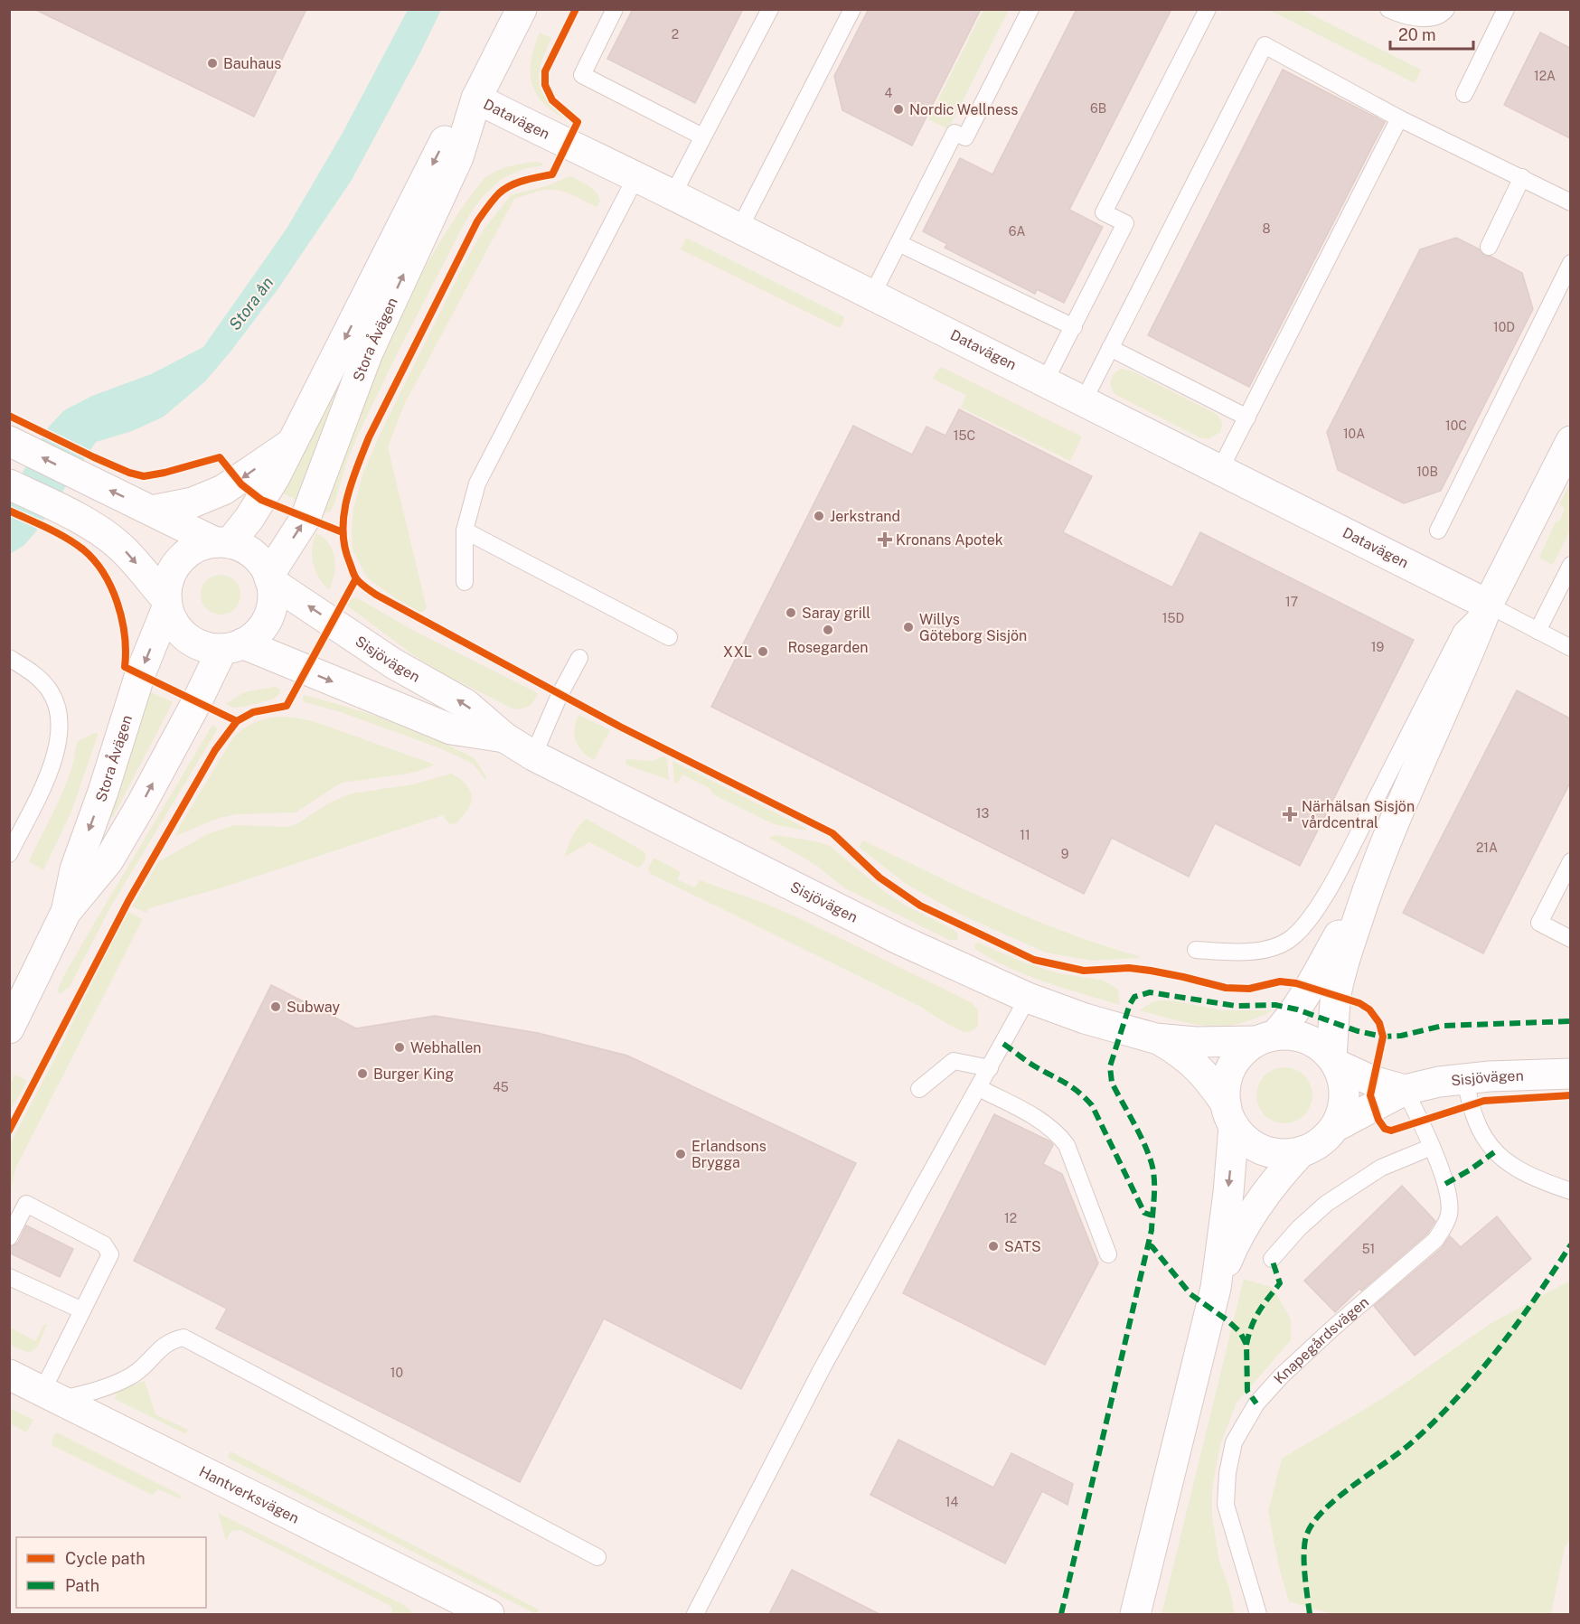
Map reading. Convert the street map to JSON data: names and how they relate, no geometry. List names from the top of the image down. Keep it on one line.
{"streets":{"street":["Datavägen","Stora Åvägen","Sisjövägen","Hantverksvägen"],"lane":["Knapegårdsvägen"]},"crossings":[["Datavägen","Stora Åvägen"],["Stora Åvägen","Sisjövägen"],["Sisjövägen","Knapegårdsvägen"]],"water":["Stora ån"],"places":{"other":["Bauhaus","Nordic Wellness","Jerkstrand","Saray grill","Willys Göteborg Sisjön","Rosegarden","XXL","Subway","Webhallen","Burger King","Erlandsons Brygga","SATS"],"health":["Kronans Apotek","Närhälsan Sisjön vårdcentral"]},"house_numbers":["2","12A","4","6B","8","6A","10D","10C","10A","15C","10B","17","15D","19","13","11","21A","9","45","12","51","10","14"],"legend":["Cycle path","Path"],"scale_bar":"20 m"}
